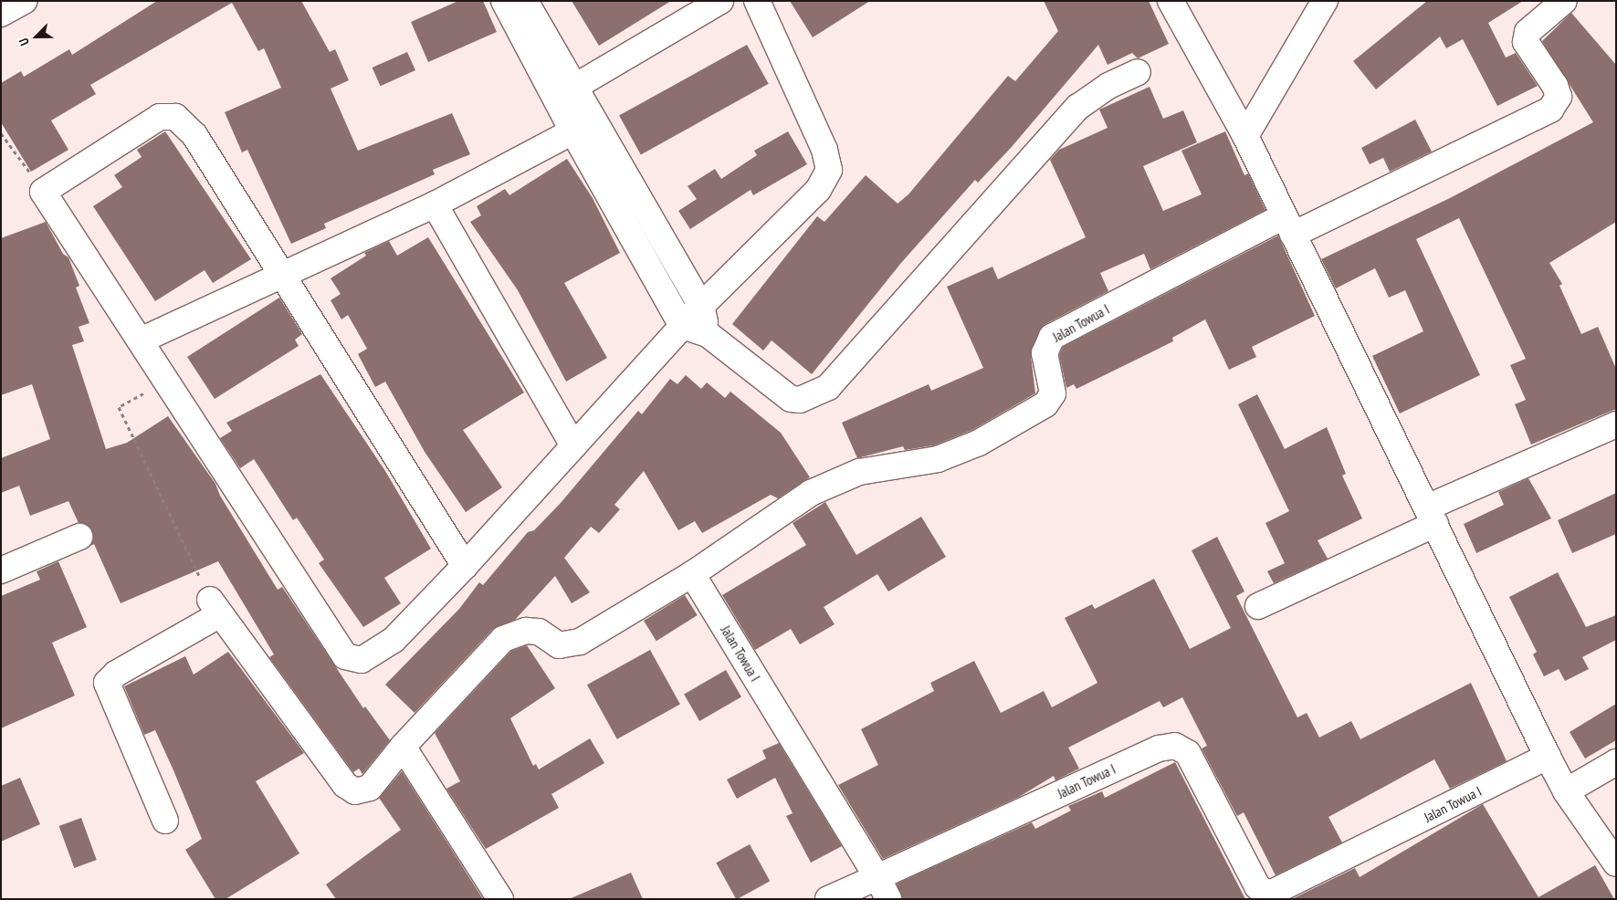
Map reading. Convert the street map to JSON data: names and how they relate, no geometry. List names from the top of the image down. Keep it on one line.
{"streets":{"street":["Jalan Towua I"]},"north":"bottom left"}
